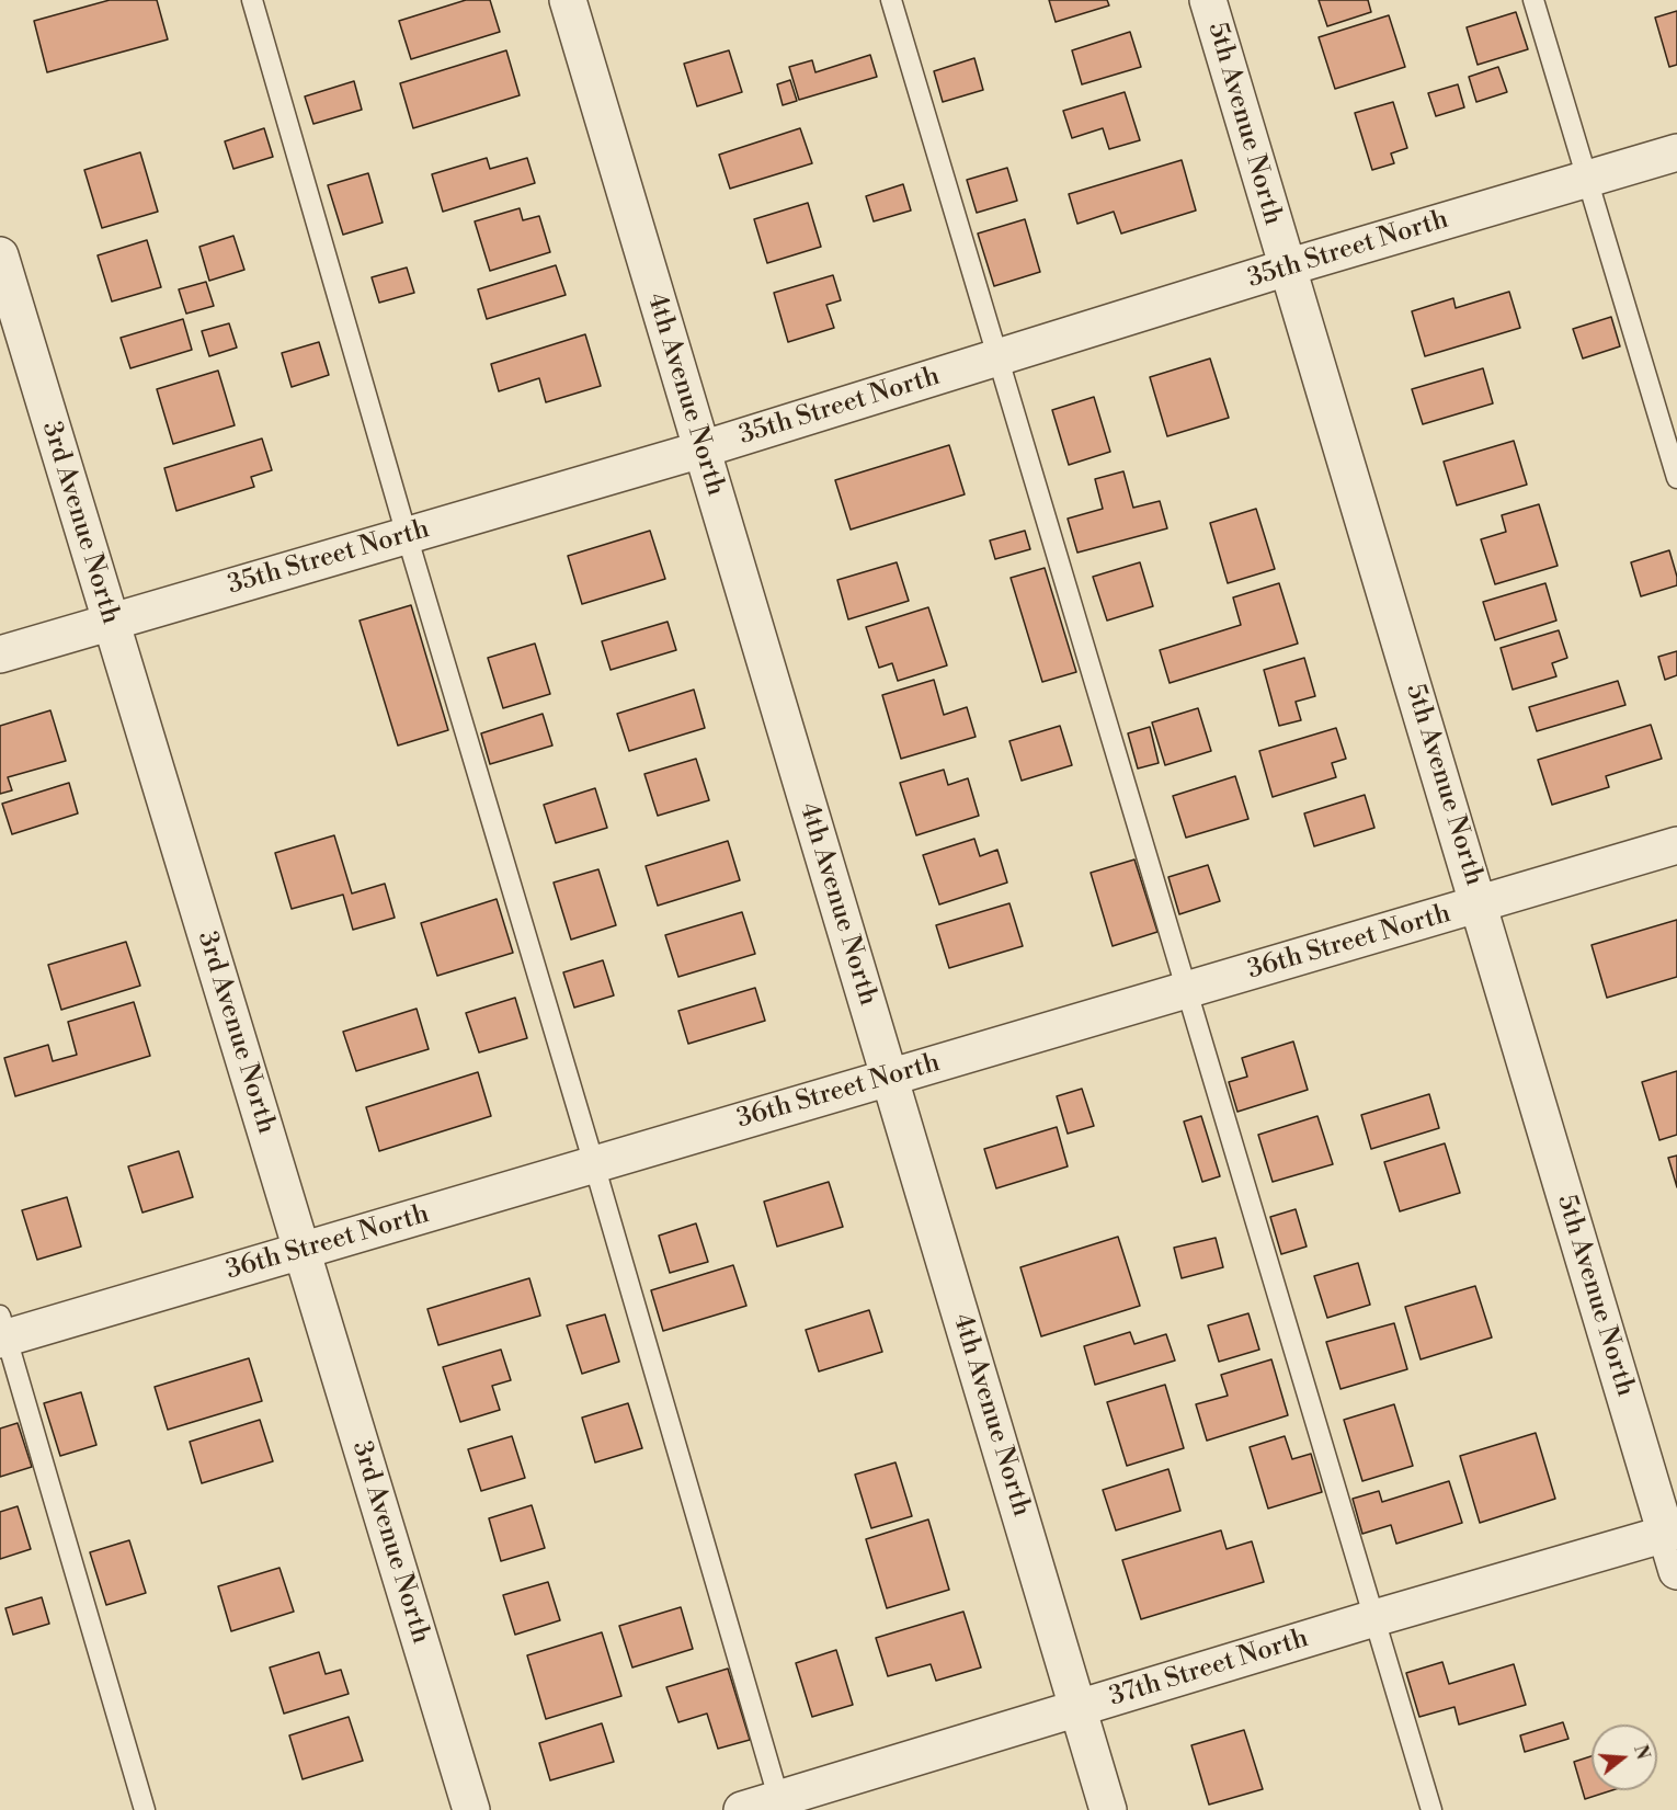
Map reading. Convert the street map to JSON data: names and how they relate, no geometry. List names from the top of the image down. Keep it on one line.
{"streets":{"street":["5th Avenue North","35th Street North","4th Avenue North","3rd Avenue North","36th Street North","37th Street North"]},"crossings":[["5th Avenue North","35th Street North"],["5th Avenue North","36th Street North"],["5th Avenue North","37th Street North"],["35th Street North","4th Avenue North"],["35th Street North","3rd Avenue North"],["4th Avenue North","36th Street North"],["4th Avenue North","37th Street North"],["3rd Avenue North","36th Street North"]],"north":"right"}
